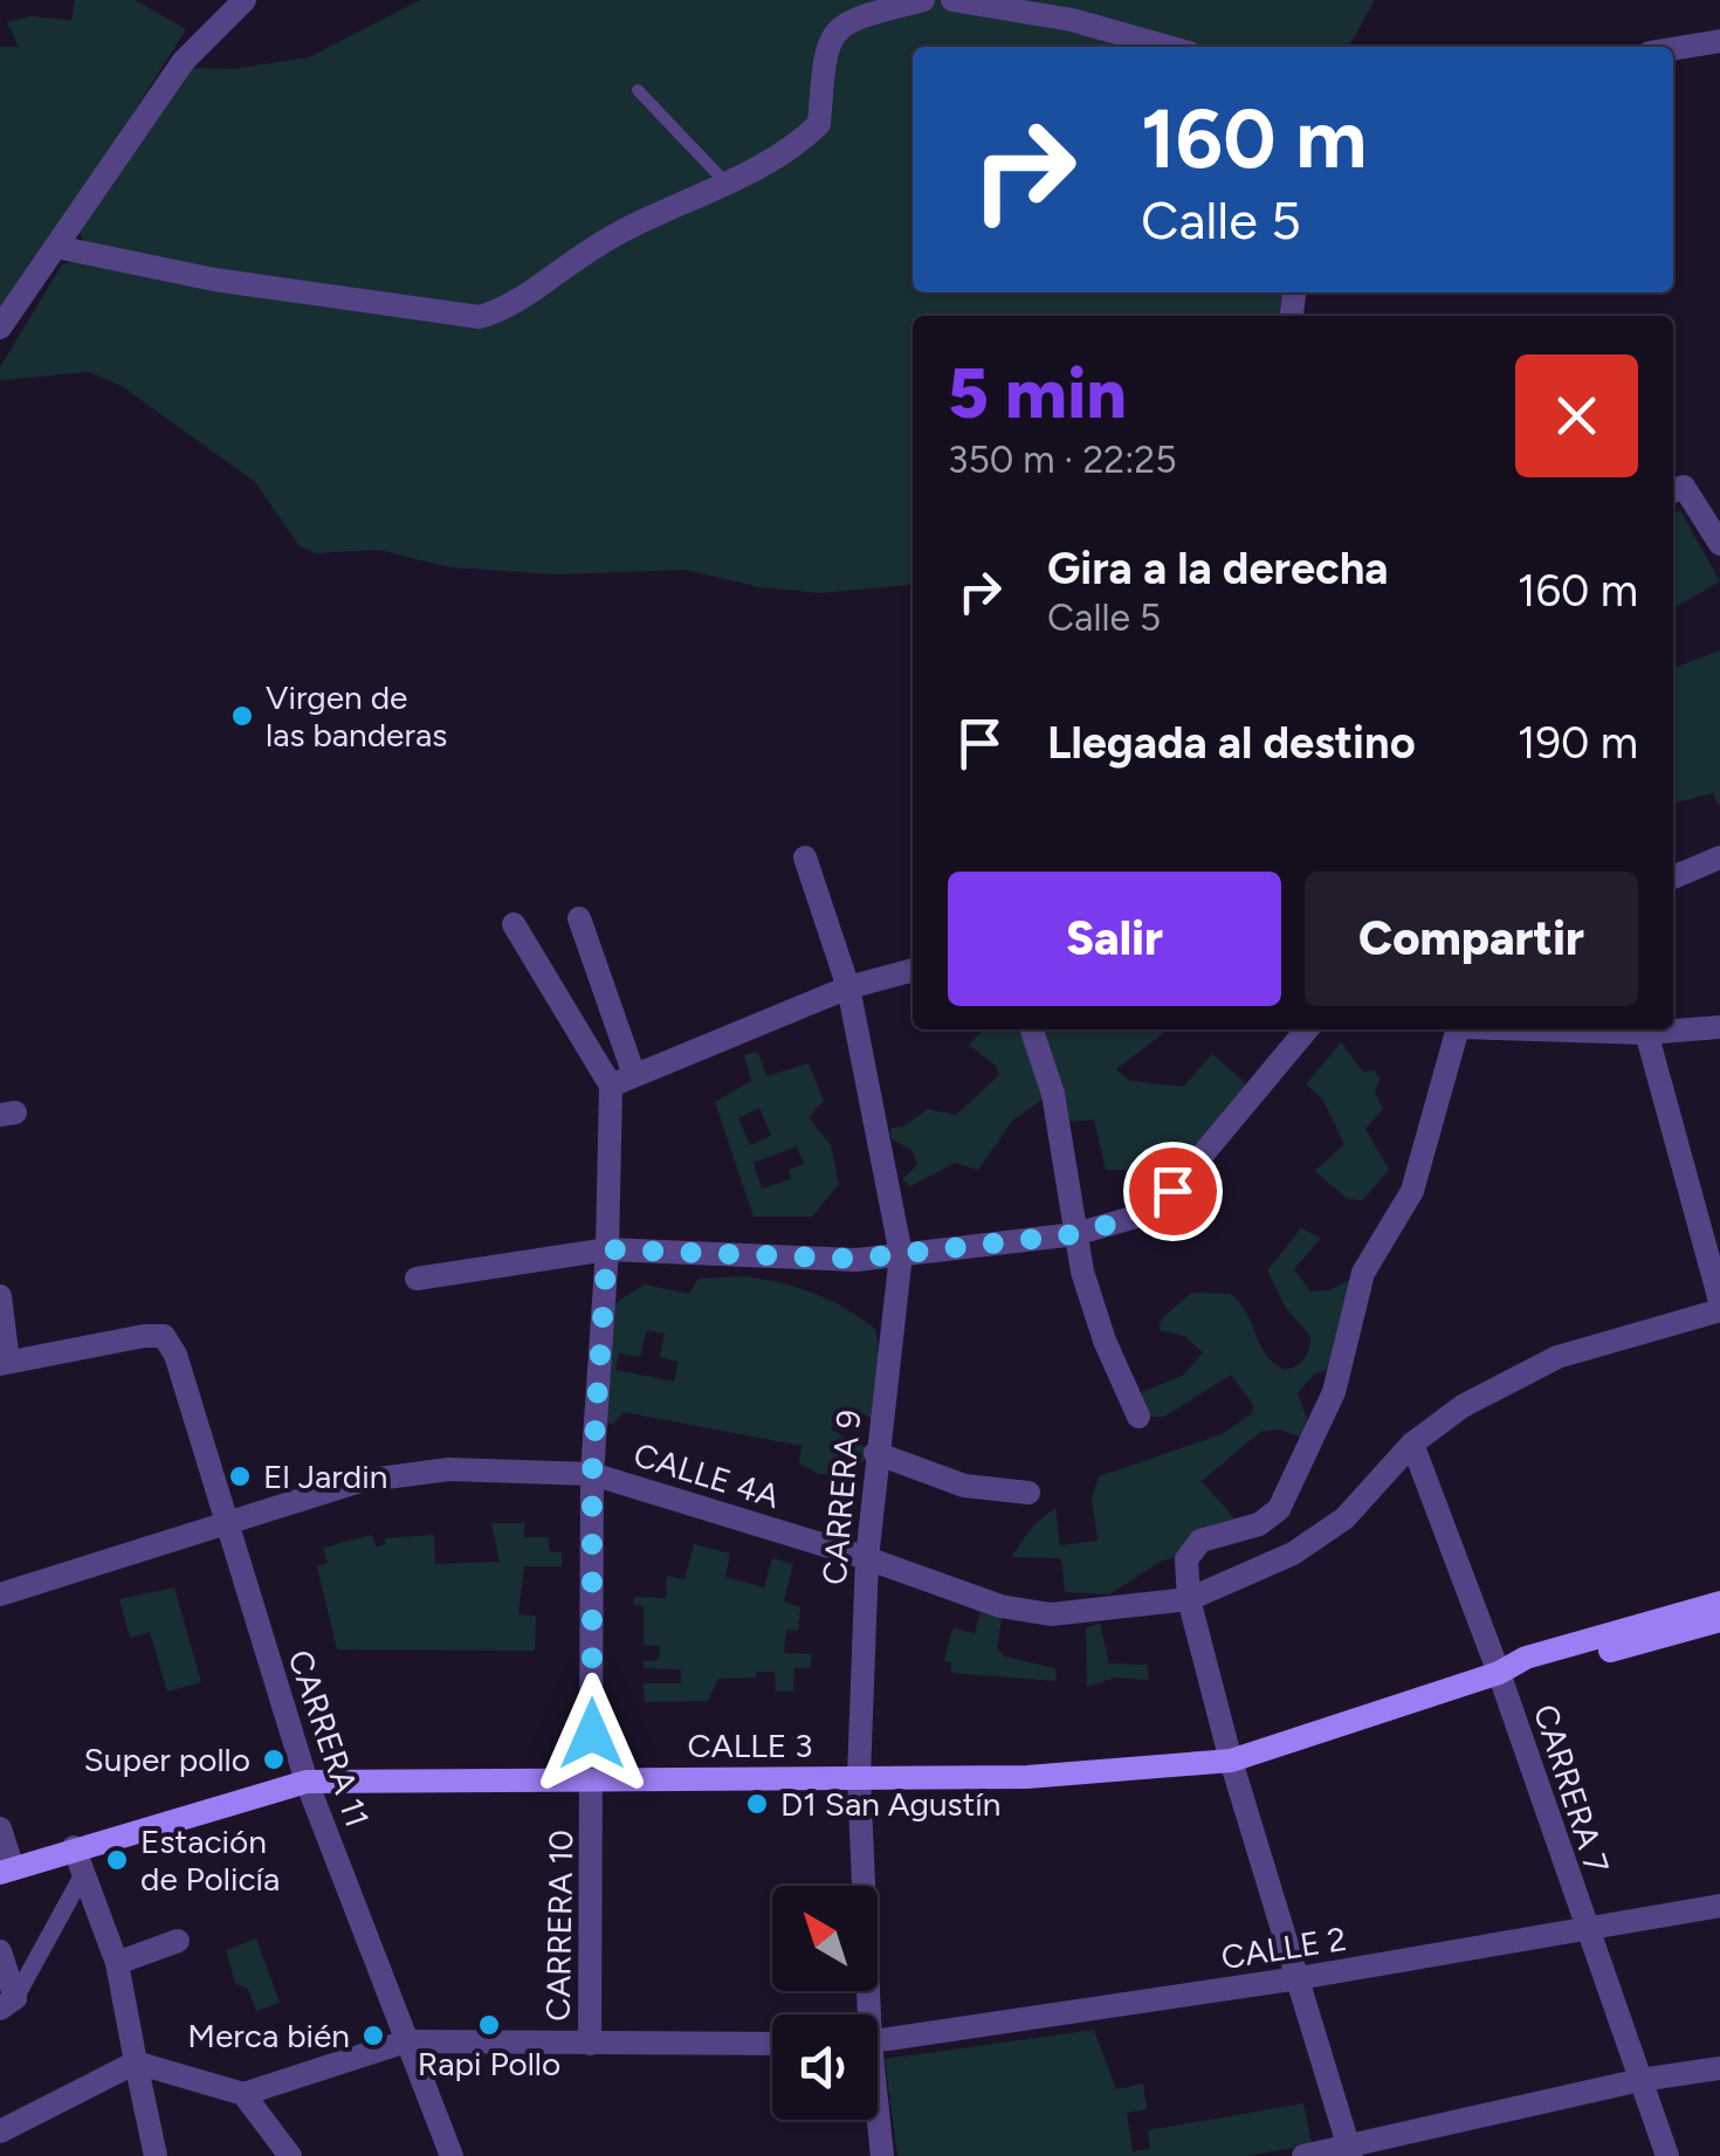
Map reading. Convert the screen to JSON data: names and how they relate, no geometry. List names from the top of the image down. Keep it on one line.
{"streets":{"main road":["CALLE 3"],"street":["CALLE 4A","CARRERA 9","CARRERA 11","CARRERA 7","CARRERA 10","CALLE 2"]},"crossings":[["CALLE 4A","CARRERA 9"],["CALLE 4A","CARRERA 11"],["CALLE 4A","CARRERA 7"],["CALLE 4A","CARRERA 10"],["CARRERA 9","CALLE 3"],["CARRERA 11","CALLE 3"],["CALLE 3","CARRERA 7"],["CALLE 3","CARRERA 10"],["CARRERA 7","CALLE 2"]],"places":["Virgen de las banderas","El Jardin","Super pollo","D1 San Agustín","Estación de Policía","Rapi Pollo","Merca bién"],"north":"top left","page":{"turn":["160 m","Calle 5"],"heading":["5 min","350 m · 22:25"],"list":[{"name":"Gira a la derecha","note":"Calle 5","value":"160 m"},{"name":"Llegada al destino","value":"190 m"}],"buttons":["Salir","Compartir"]}}
